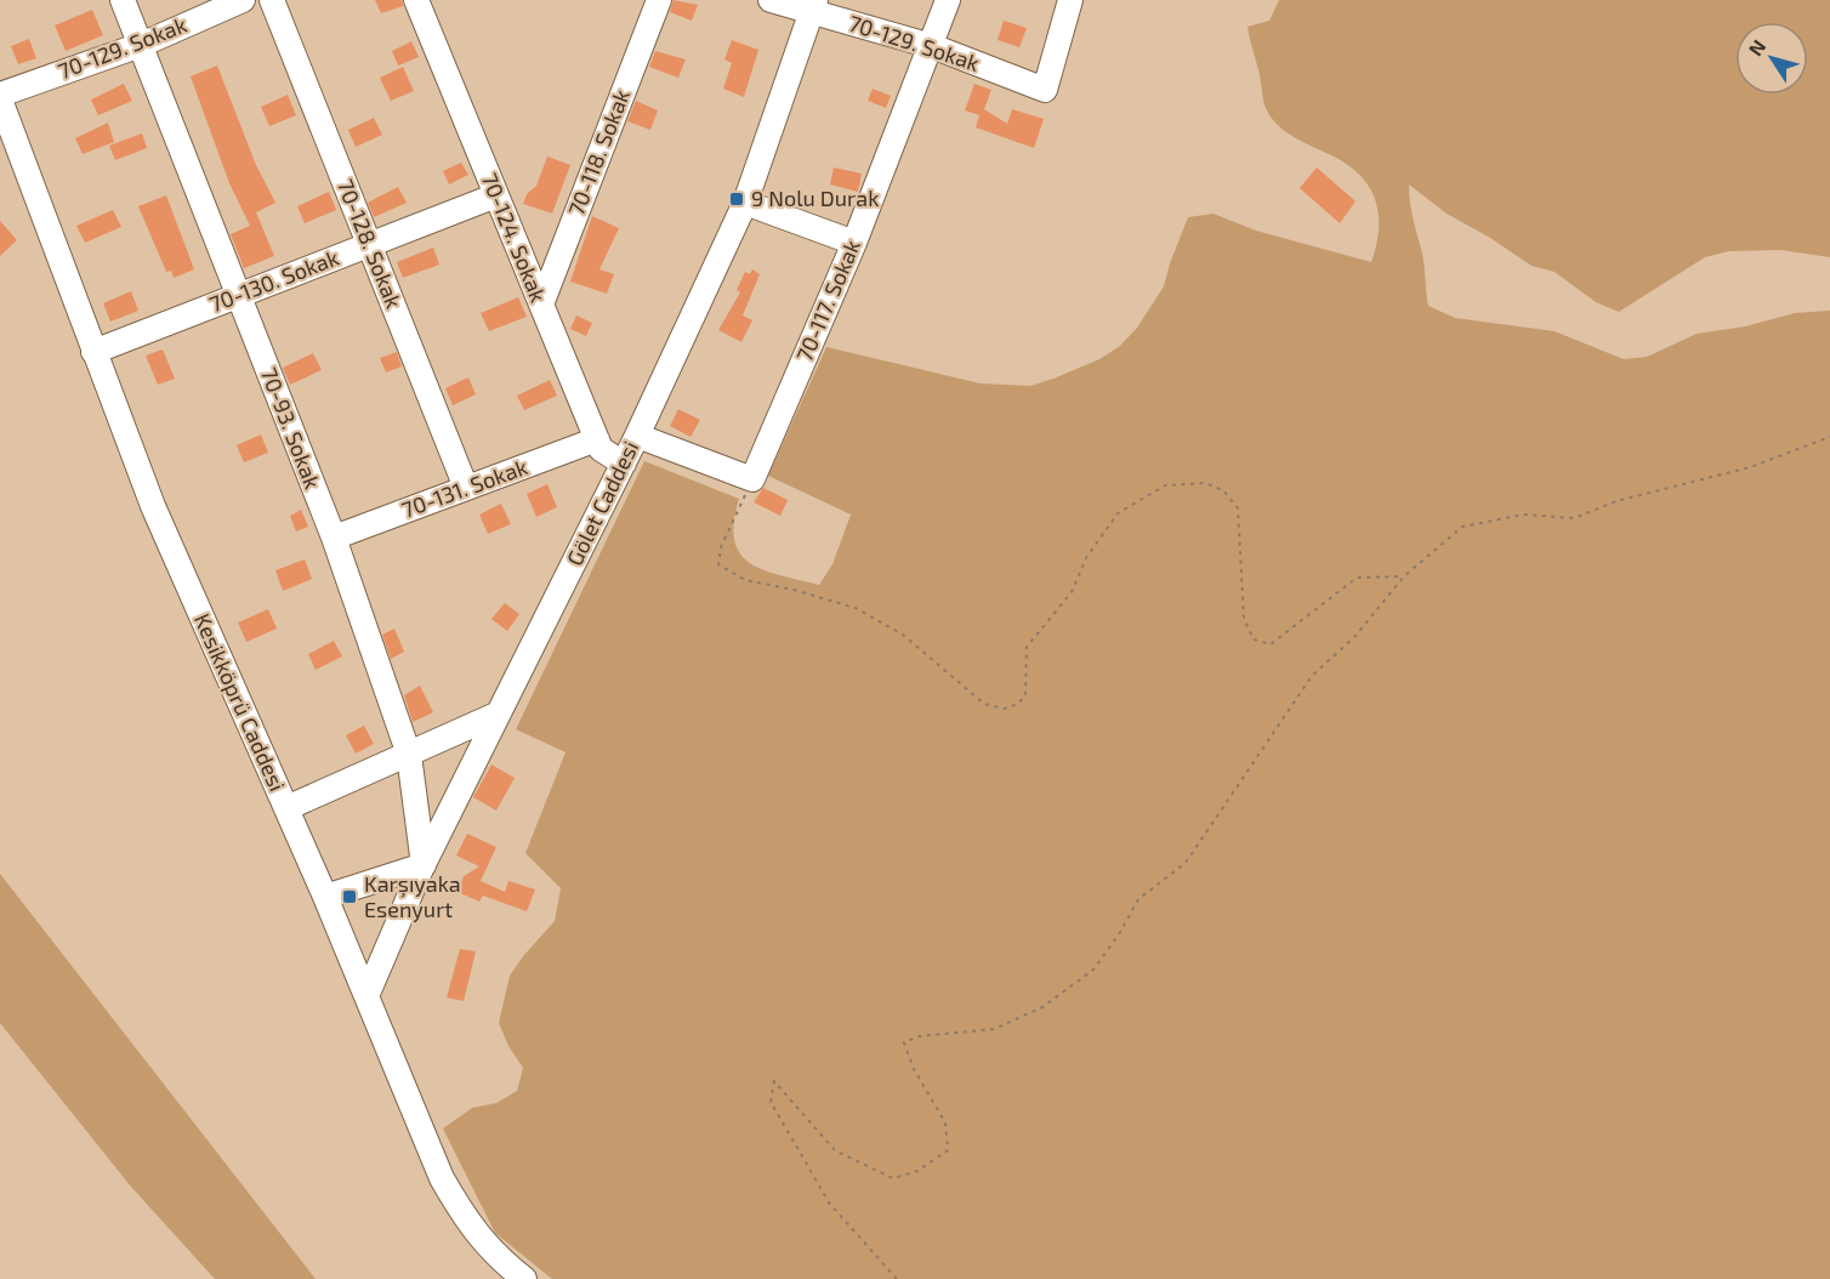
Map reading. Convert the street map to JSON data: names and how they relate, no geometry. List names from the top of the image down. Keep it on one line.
{"streets":{"street":["70-129. Sokak","70-118. Sokak","70-124. Sokak","70-128. Sokak","70-130. Sokak","70-117. Sokak","70-93. Sokak","70-131. Sokak","Gölet Caddesi","Kesikköprü Caddesi"]},"crossings":[["70-129. Sokak","70-117. Sokak"],["70-129. Sokak","70-93. Sokak"],["70-129. Sokak","Gölet Caddesi"],["70-129. Sokak","Kesikköprü Caddesi"],["70-118. Sokak","70-124. Sokak"],["70-124. Sokak","70-130. Sokak"],["70-124. Sokak","70-131. Sokak"],["70-124. Sokak","Gölet Caddesi"],["70-128. Sokak","70-130. Sokak"],["70-128. Sokak","70-131. Sokak"],["70-130. Sokak","70-93. Sokak"],["70-130. Sokak","Kesikköprü Caddesi"],["70-93. Sokak","70-131. Sokak"],["70-93. Sokak","Gölet Caddesi"],["Gölet Caddesi","Kesikköprü Caddesi"]],"places":{"transit":["9 Nolu Durak","Karşıyaka Esenyurt"]},"north":"top left"}
